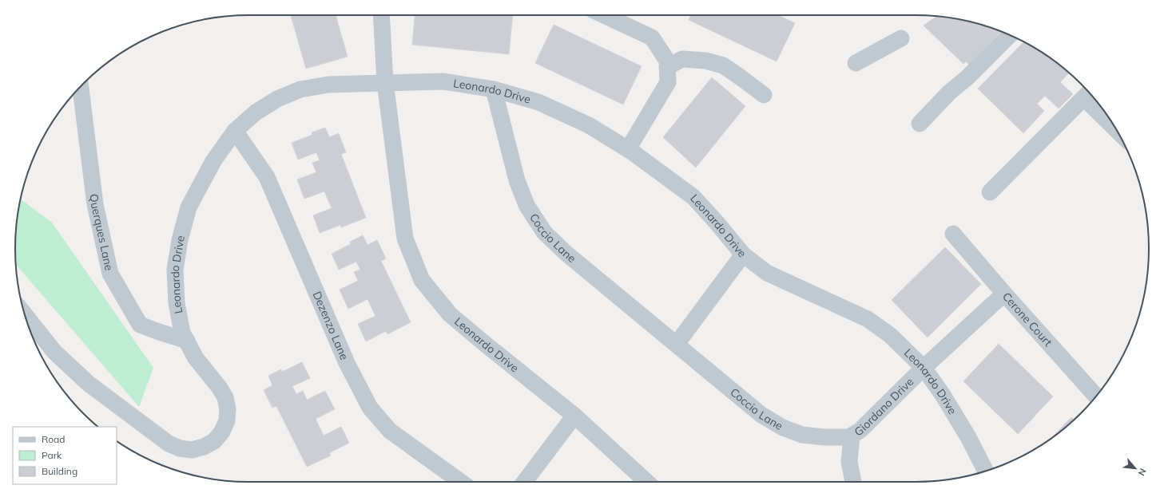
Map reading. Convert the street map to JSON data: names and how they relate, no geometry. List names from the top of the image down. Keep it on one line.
{"streets":{"street":["Leonardo Drive","Querques Lane","Coccio Lane","Cerone Court","Dezenzo Lane","Giordano Drive"]},"crossings":[["Leonardo Drive","Querques Lane"],["Leonardo Drive","Coccio Lane"],["Leonardo Drive","Cerone Court"],["Leonardo Drive","Dezenzo Lane"],["Leonardo Drive","Giordano Drive"],["Coccio Lane","Giordano Drive"],["Cerone Court","Giordano Drive"]],"legend":["Road","Park","Building"],"north":"bottom right"}
